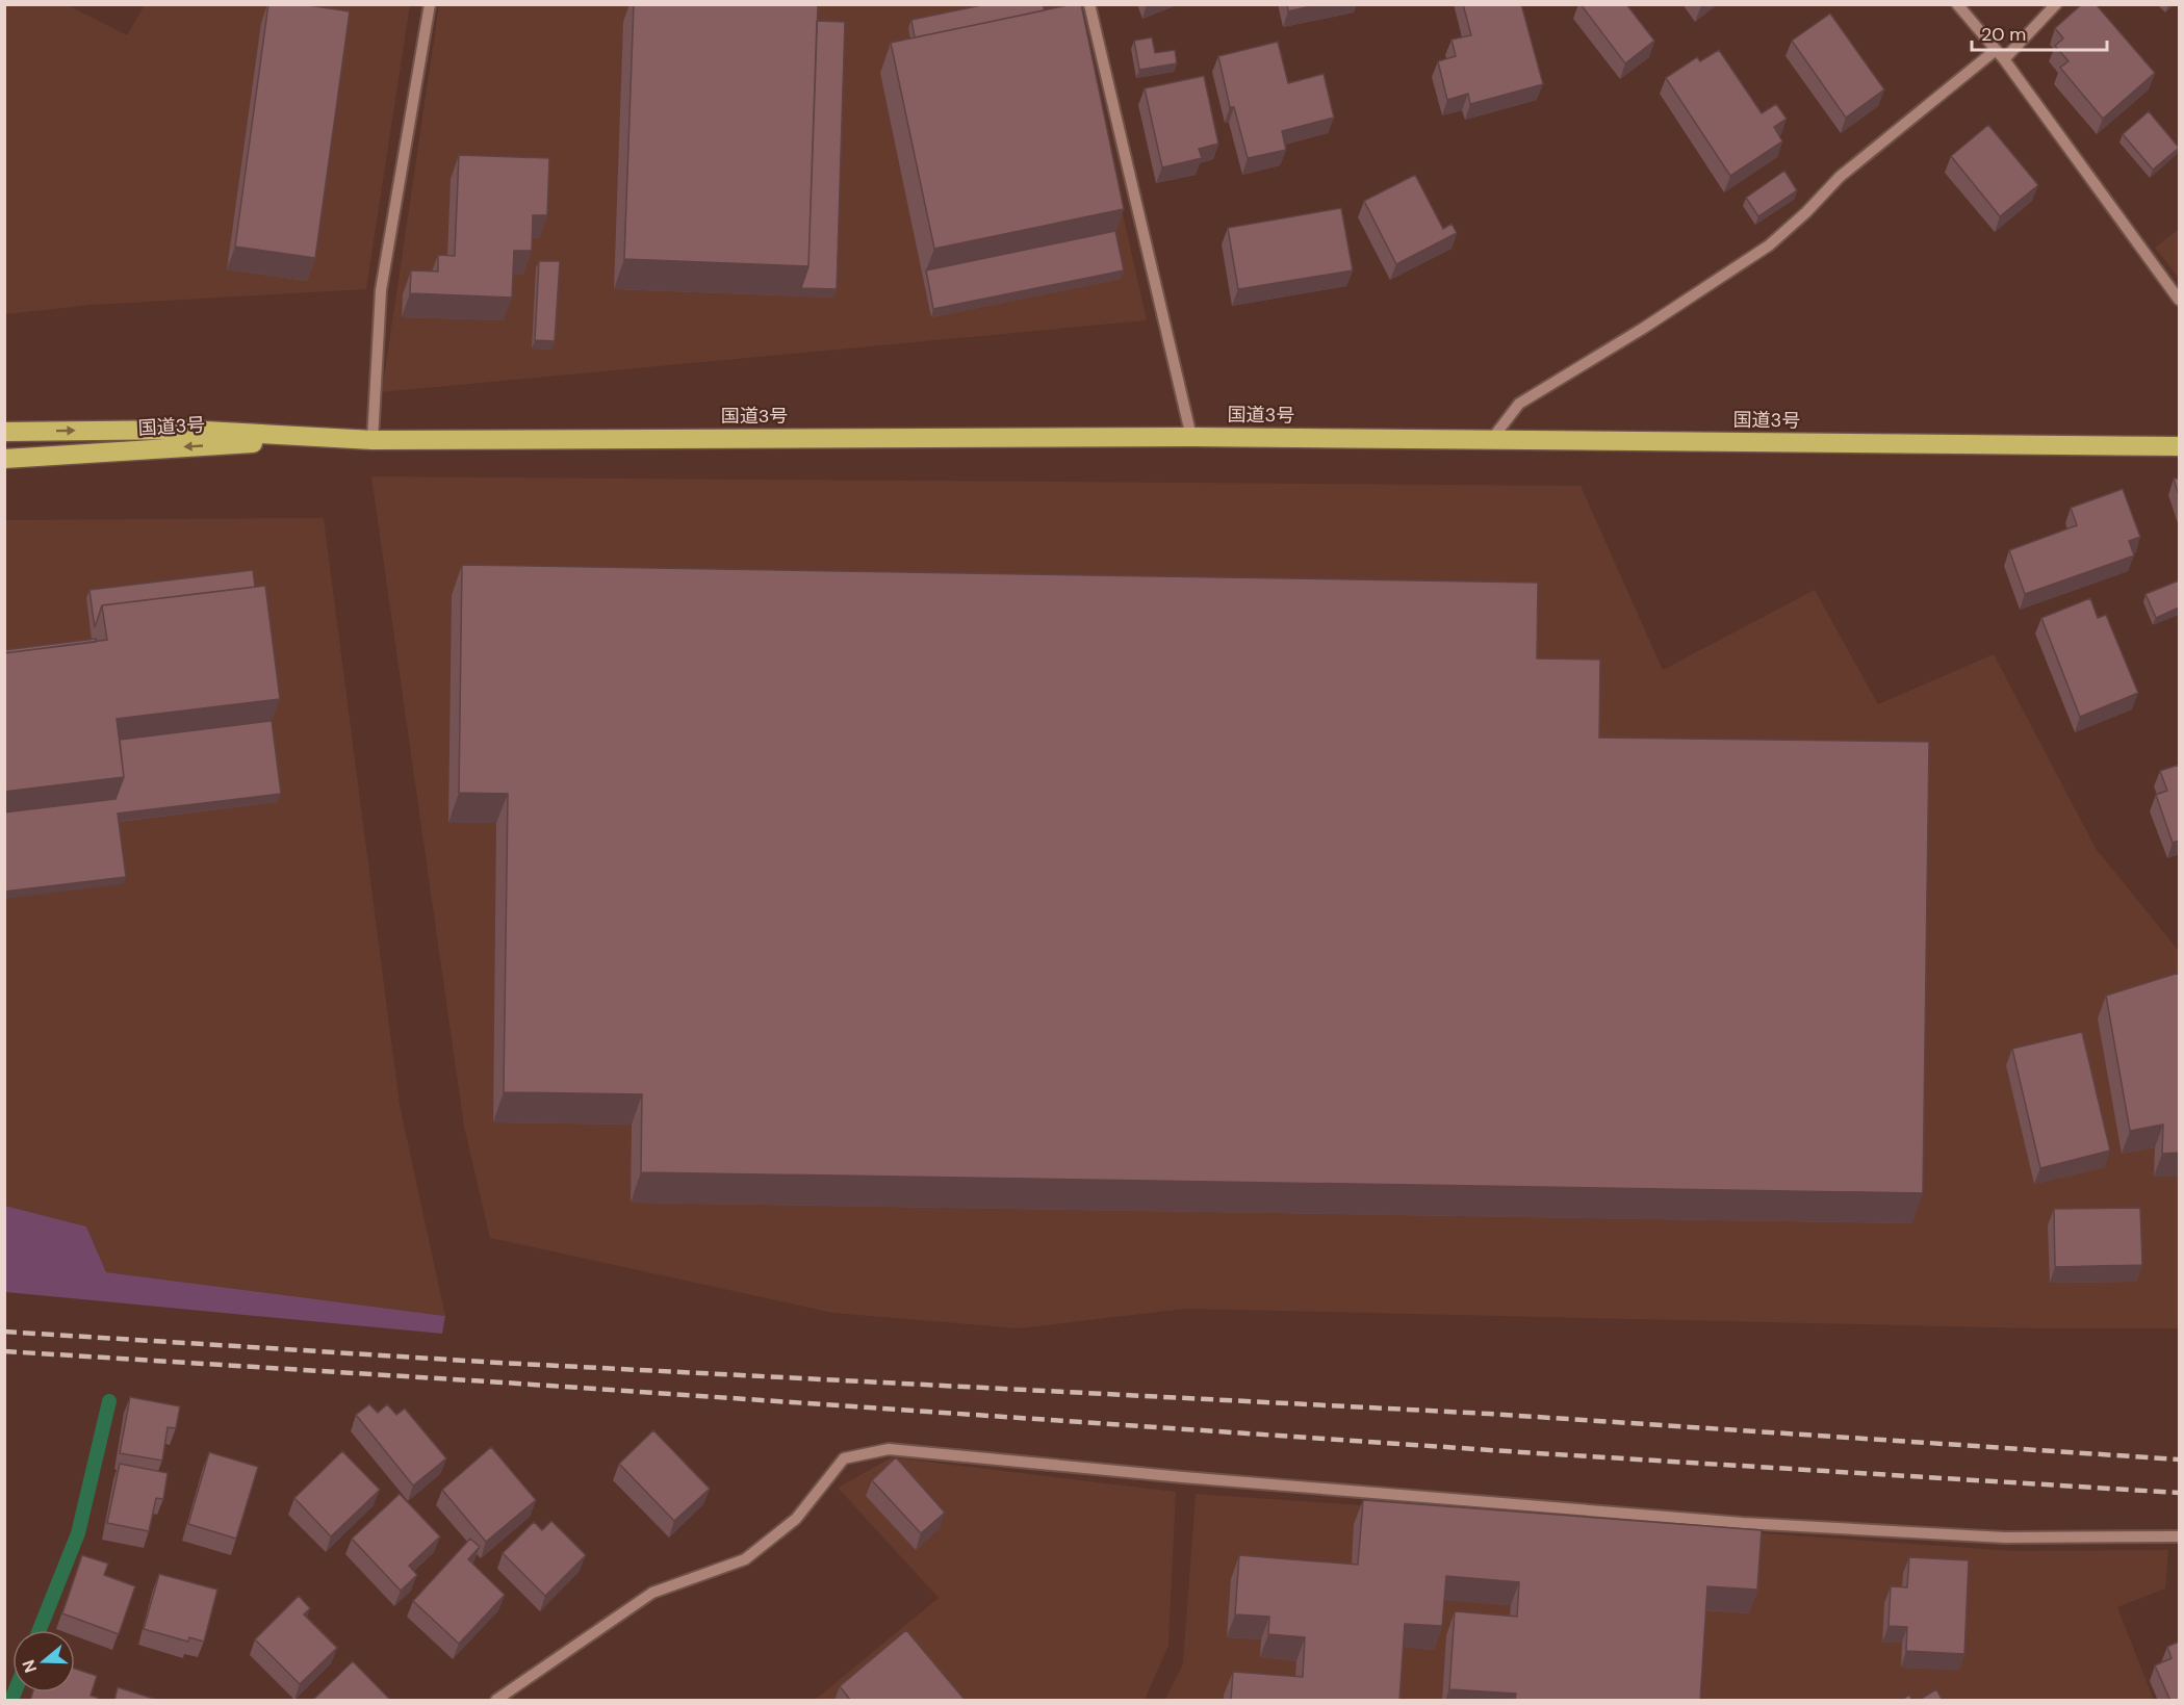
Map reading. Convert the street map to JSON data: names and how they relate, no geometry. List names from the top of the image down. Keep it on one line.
{"streets":{"highway":["国道3号"]},"scale_bar":"20 m","north":"left"}
